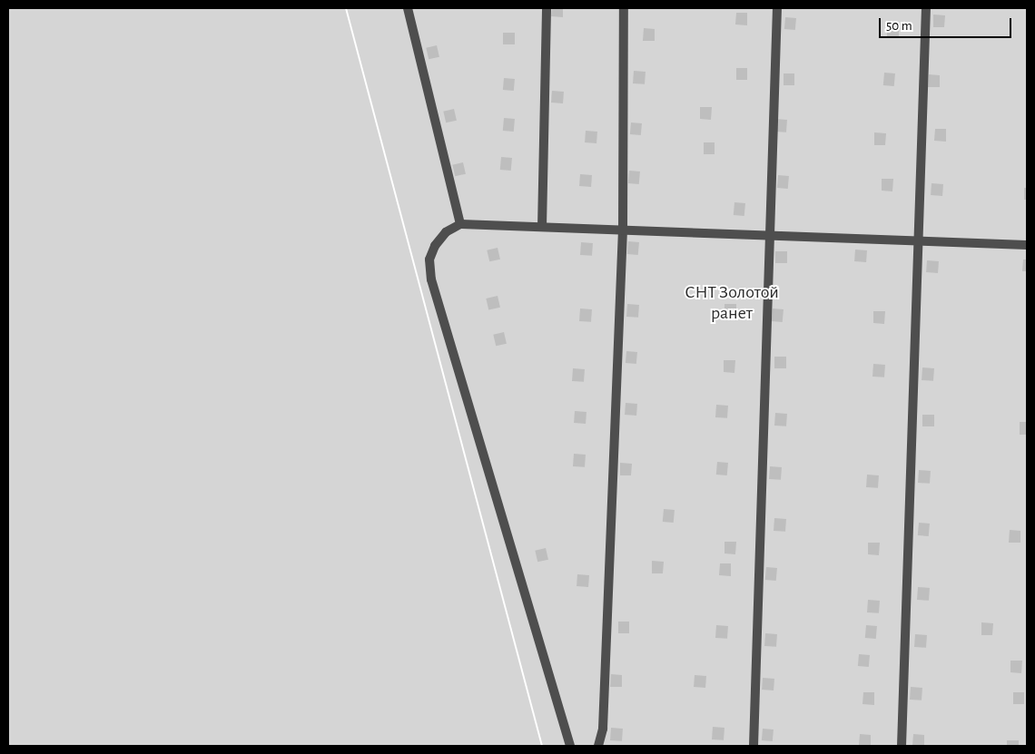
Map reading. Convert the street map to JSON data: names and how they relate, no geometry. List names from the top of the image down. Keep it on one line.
{"parks":["СНТ Золотой ранет"],"scale_bar":"50 m"}
